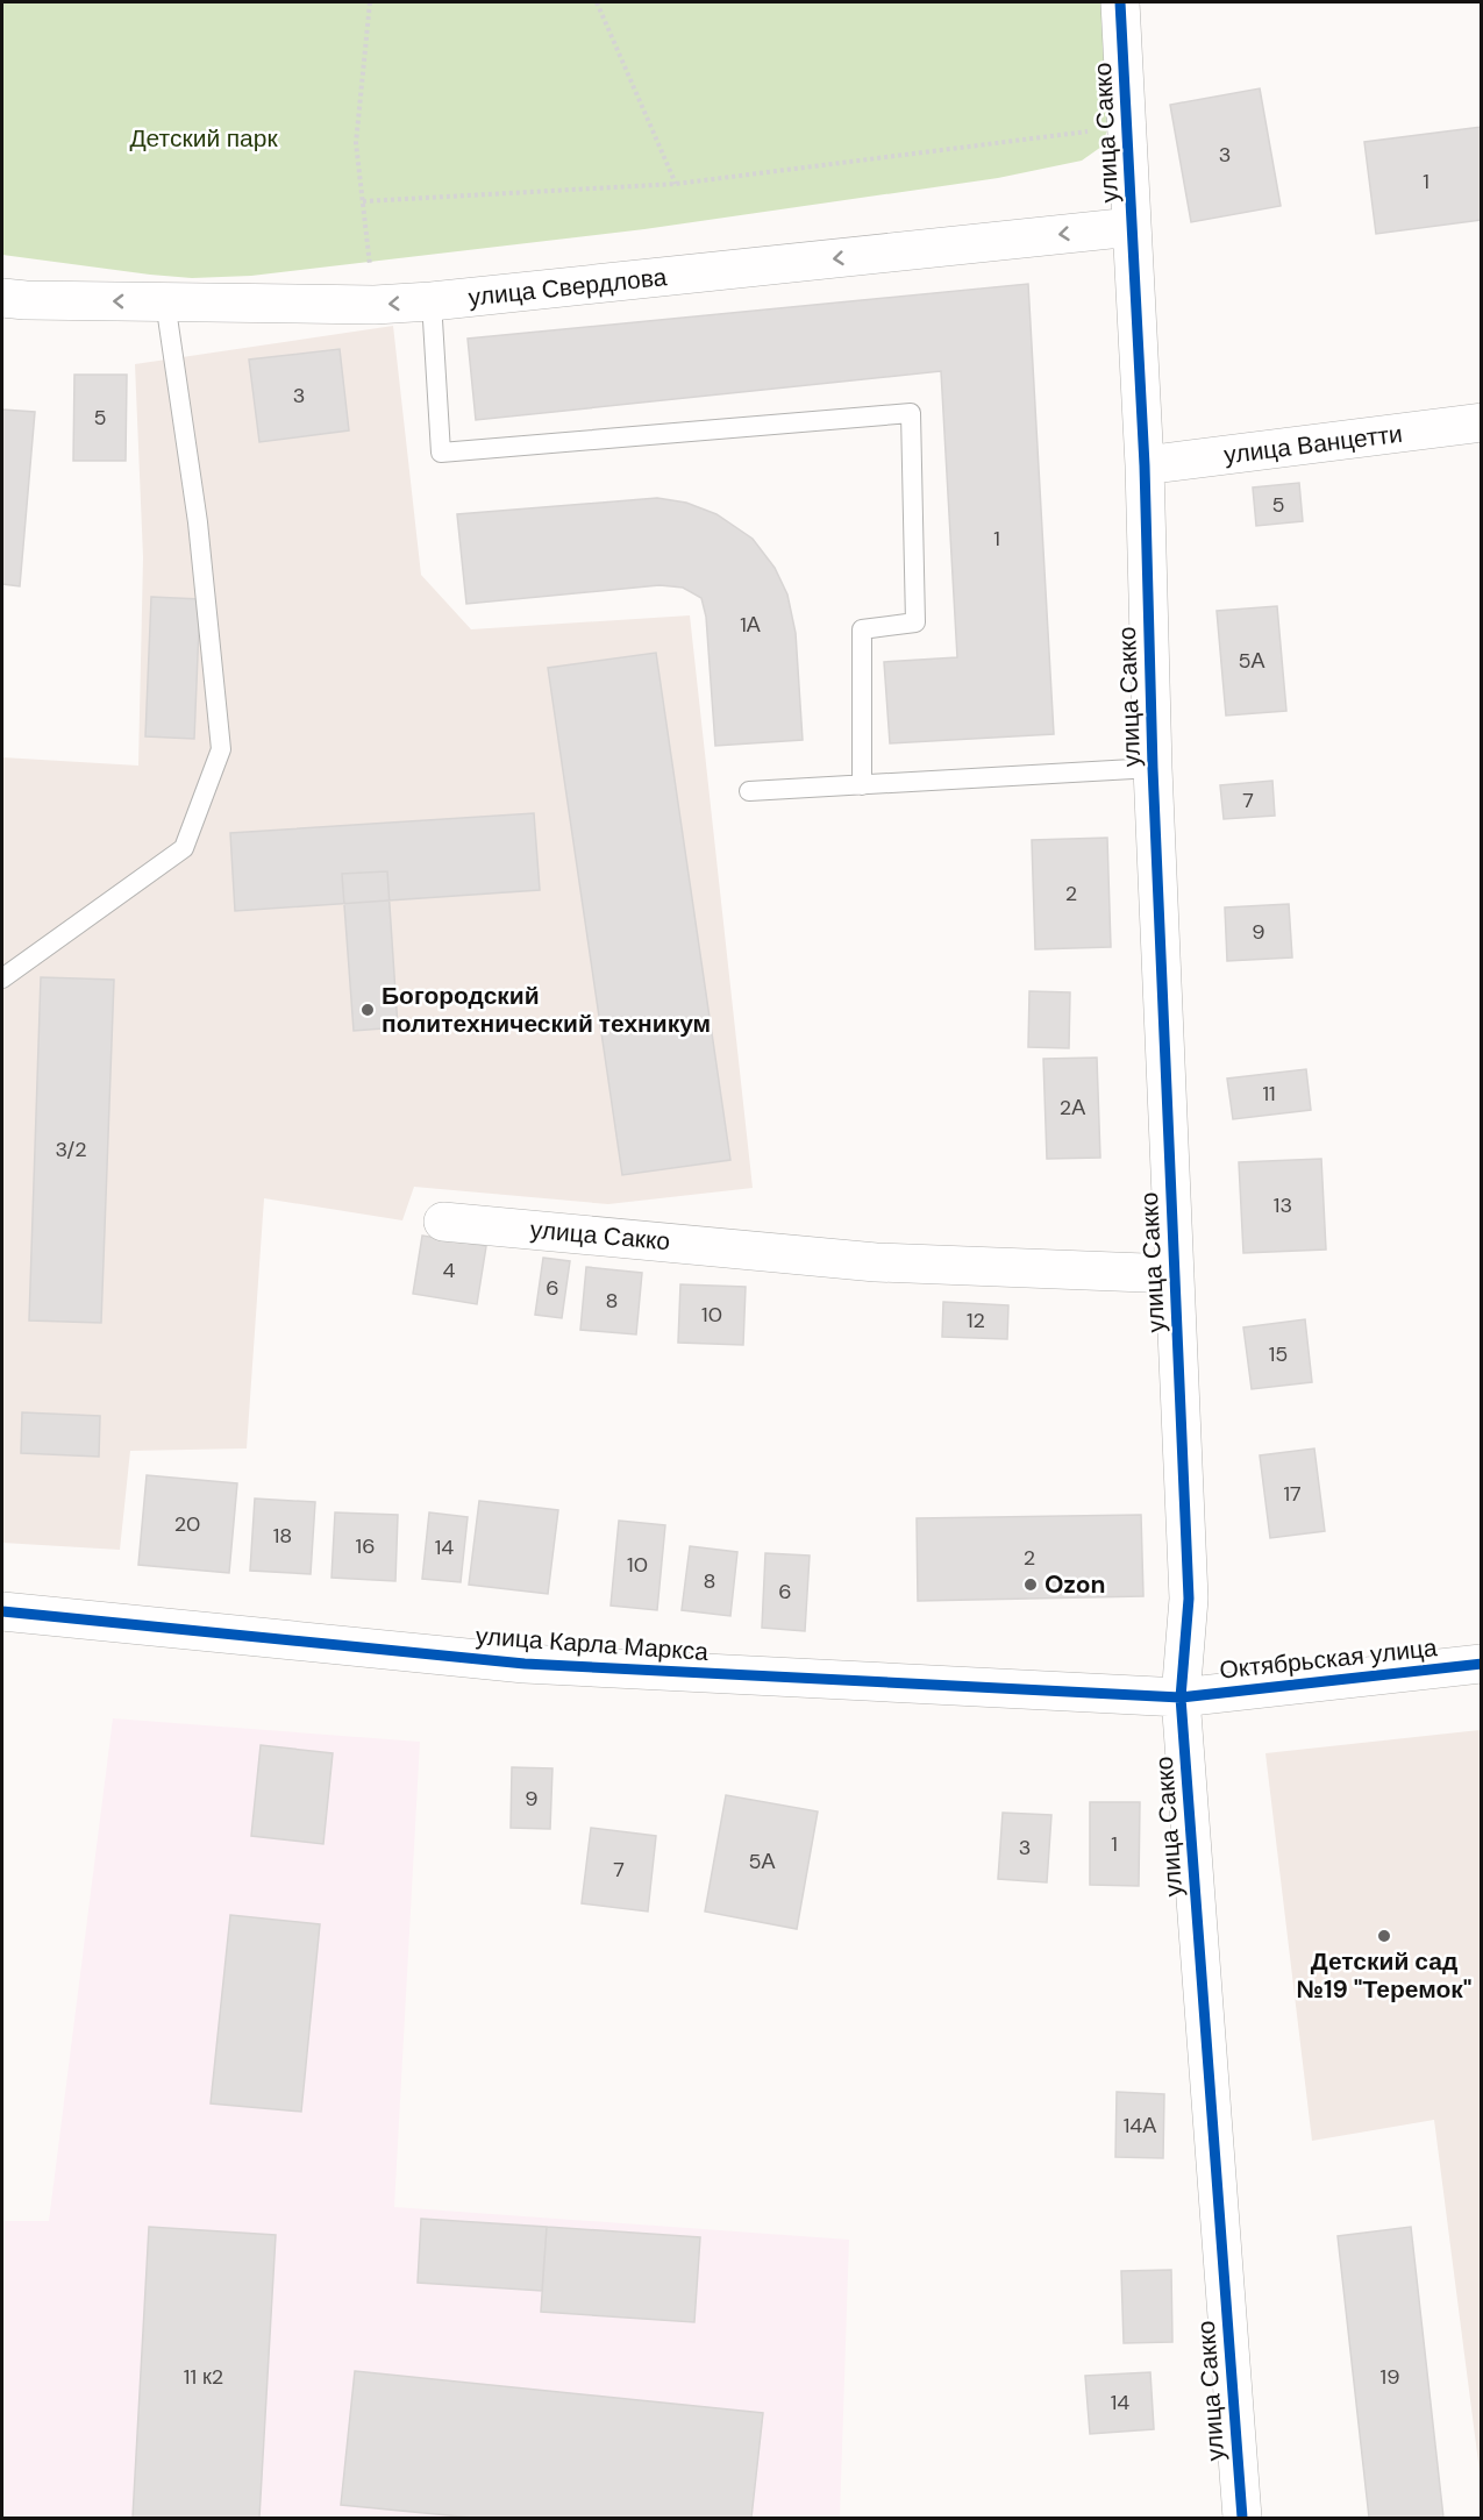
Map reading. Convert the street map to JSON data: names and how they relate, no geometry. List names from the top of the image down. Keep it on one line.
{"streets":{"street":["улица Сакко","улица Свердлова","улица Ванцетти","улица Карла Маркса","Октябрьская улица"]},"crossings":[["улица Сакко","улица Свердлова"],["улица Сакко","улица Ванцетти"],["улица Сакко","улица Карла Маркса"],["улица Сакко","Октябрьская улица"],["улица Карла Маркса","Октябрьская улица"]],"one_way":["улица Свердлова"],"parks":["Детский парк"],"places":["Богородский политехнический техникум","Ozon","Детский сад №19 \"Теремок\""],"house_numbers":["3","1","3","5","5","1","1А","5А","7","2","9","11","2А","3/2","13","4","6","8","10","12","15","17","20","18","16","14","2","10","8","6","9","1","3","5А","7","14А","11 к2","19","14"]}
